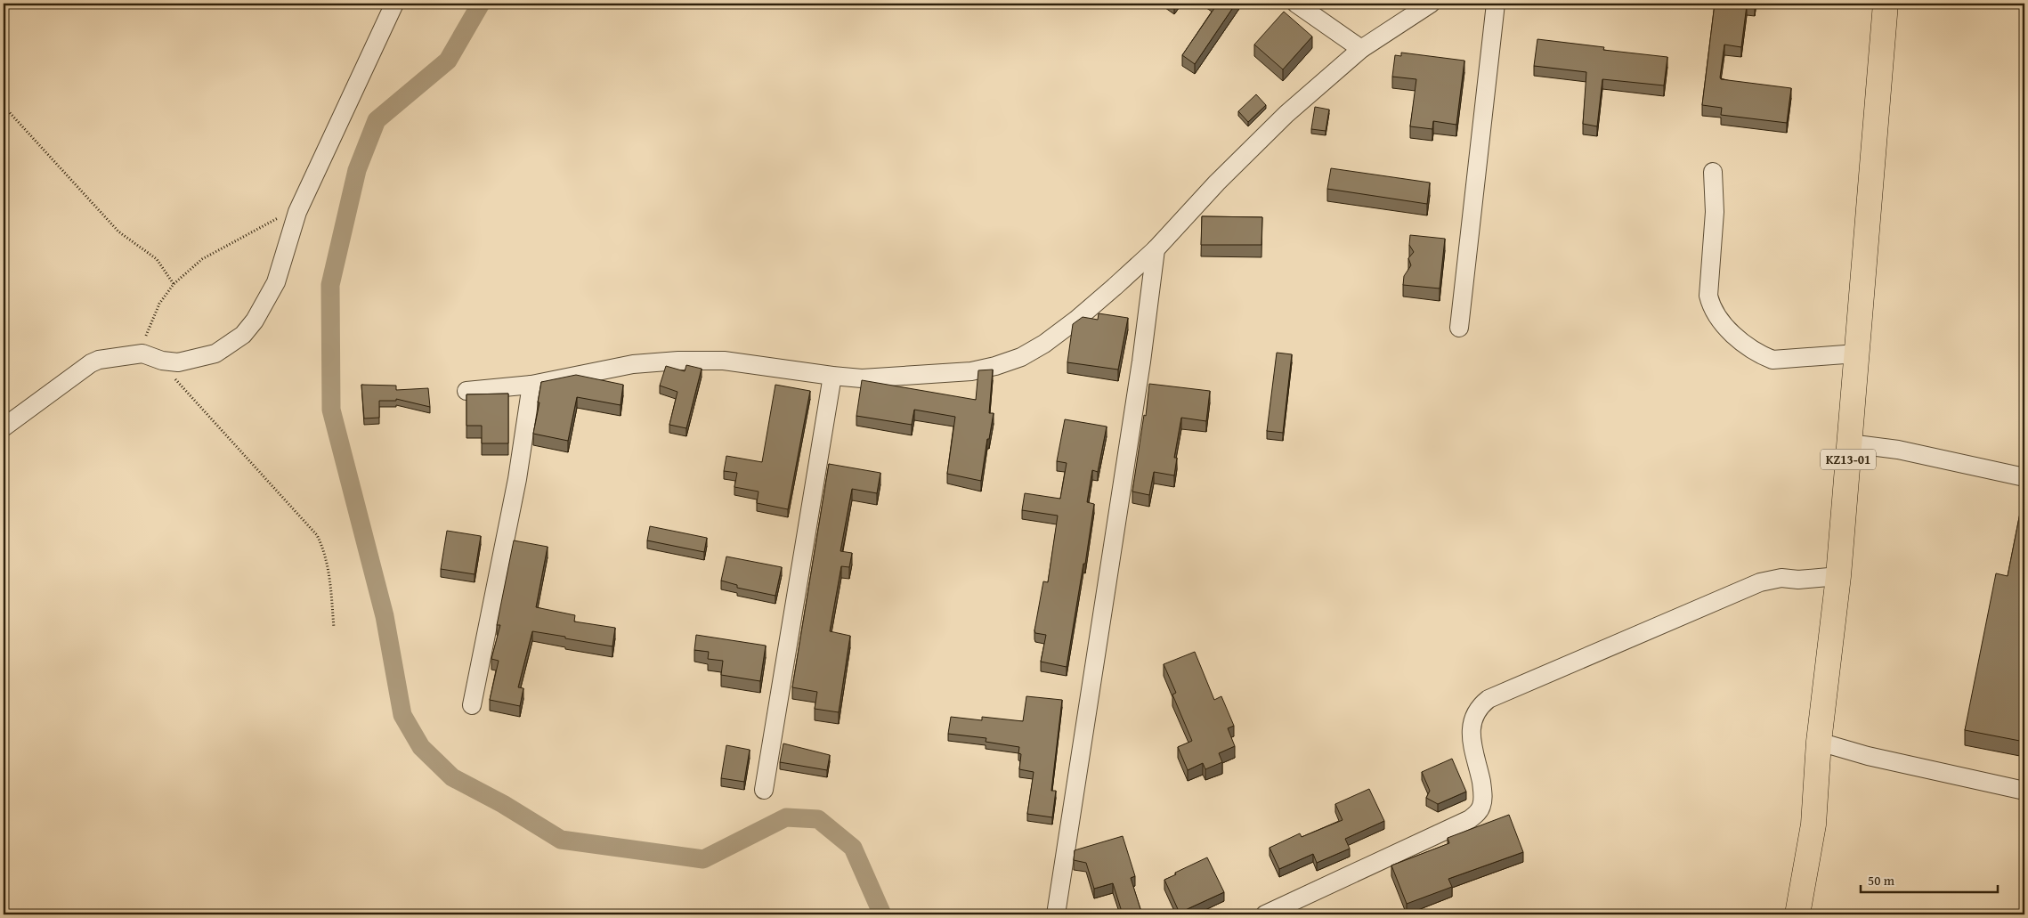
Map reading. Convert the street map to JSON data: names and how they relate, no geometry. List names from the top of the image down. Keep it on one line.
{"streets":{"highway":["KZ13-01"]},"scale_bar":"50 m"}
